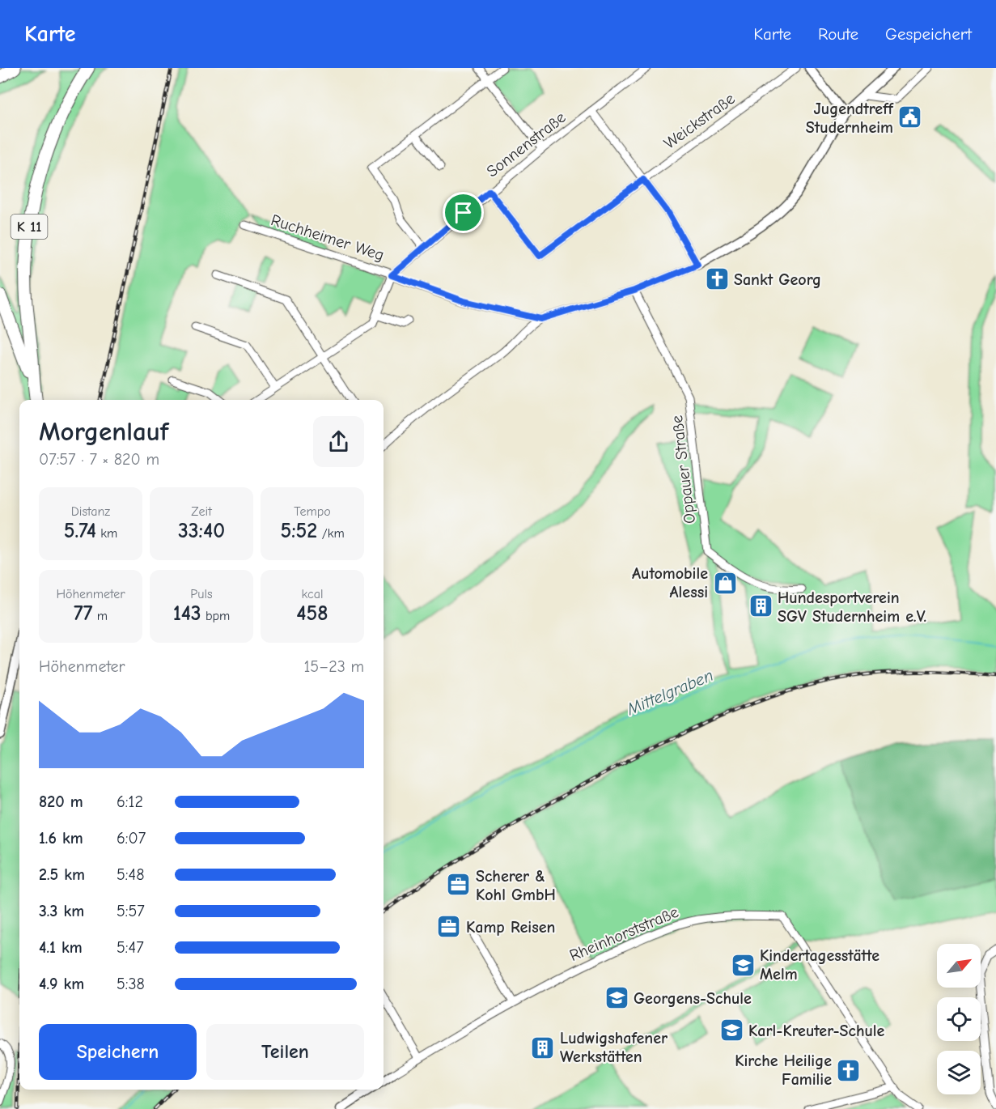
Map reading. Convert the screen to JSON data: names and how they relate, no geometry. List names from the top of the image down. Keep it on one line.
{"streets":{"highway":["K 11"],"street":["Weickstraße","Sonnenstraße","Ruchheimer Weg","Oppauer Straße","Rheinhorststraße"]},"crossings":[["Weickstraße","Sonnenstraße"],["Sonnenstraße","Ruchheimer Weg"]],"water":["Mittelgraben"],"places":{"public building":["Jugendtreff Studernheim"],"church":["Sankt Georg","Kirche Heilige Familie"],"shop":["Automobile Alessi"],"building":["Hundesportverein SGV Studernheim e.V.","Ludwigshafener Werkstätten"],"office":["Scherer & Kohl GmbH","Kamp Reisen"],"school or university":["Kindertagesstätte Melm","Georgens-Schule","Karl-Kreuter-Schule"]},"north":"top right","page":{"header":"Karte","nav":["Karte","Route","Gespeichert"],"heading":["Morgenlauf","07:57 · 7 × 820 m"],"stats":[["Distanz","5.74 km"],["Zeit","33:40"],["Tempo","5:52 /km"],["Höhenmeter","77 m"],["Puls","143 bpm"],["kcal","458"]],"chart":["Höhenmeter","15–23 m"],"list":[{"name":"820 m","note":"6:12"},{"name":"1.6 km","note":"6:07"},{"name":"2.5 km","note":"5:48"},{"name":"3.3 km","note":"5:57"},{"name":"4.1 km","note":"5:47"},{"name":"4.9 km","note":"5:38"}],"buttons":["Speichern","Teilen"]}}
